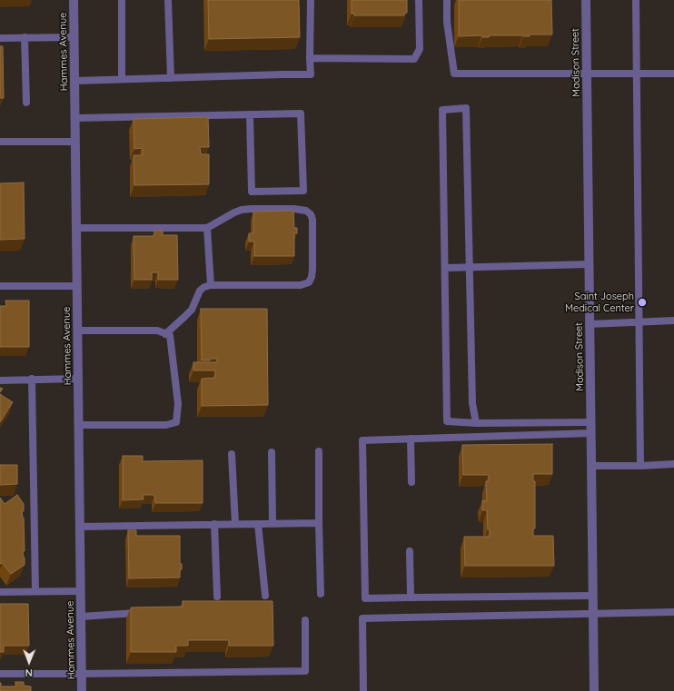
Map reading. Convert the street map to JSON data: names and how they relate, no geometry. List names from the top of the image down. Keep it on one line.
{"streets":{"street":["Hammes Avenue","Madison Street"]},"places":["Saint Joseph Medical Center"],"north":"bottom"}
